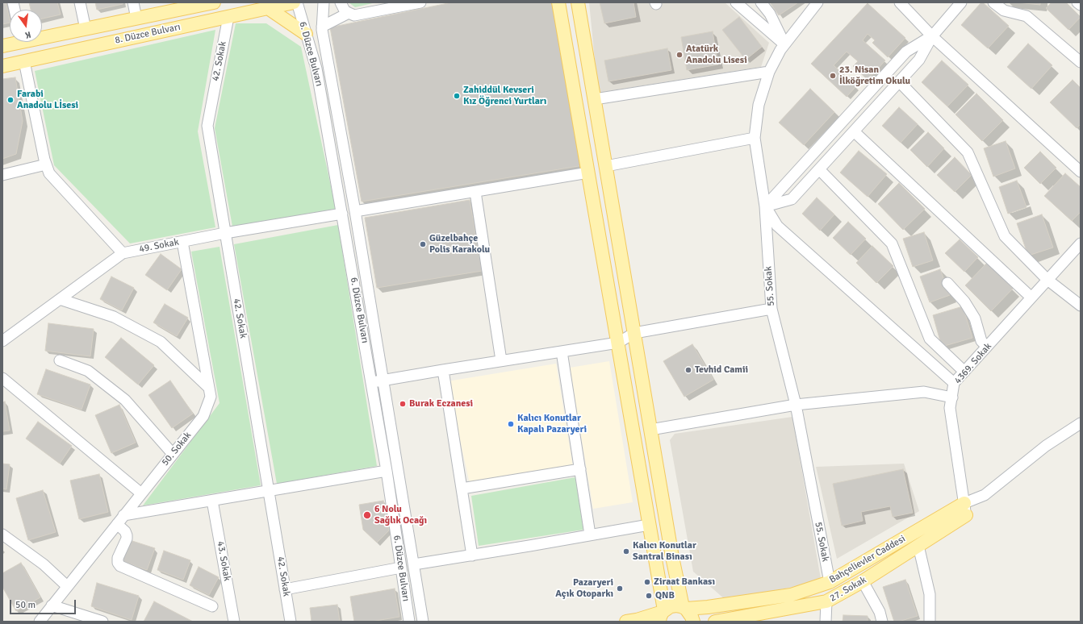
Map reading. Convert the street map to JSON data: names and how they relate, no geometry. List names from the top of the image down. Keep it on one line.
{"streets":{"main road":["8. Düzce Bulvarı","Bahçelievler Caddesi","27. Sokak"],"street":["6. Düzce Bulvarı","42. Sokak","49. Sokak","55. Sokak","4369. Sokak","50. Sokak","43. Sokak"]},"crossings":[["8. Düzce Bulvarı","42. Sokak"],["6. Düzce Bulvarı","49. Sokak"],["42. Sokak","49. Sokak"],["49. Sokak","50. Sokak"],["55. Sokak","Bahçelievler Caddesi"],["4369. Sokak","Bahçelievler Caddesi"],["4369. Sokak","27. Sokak"],["Bahçelievler Caddesi","27. Sokak"]],"places":["Atatürk Anadolu Lisesi","23. Nisan İlköğretim Okulu","Zahiddül Kevseri Kız Öğrenci Yurtları","Farabi Anadolu Lİsesi","Güzelbahçe Polis Karakolu","Tevhid Camii","Burak Eczanesi","Kalıcı Konutlar Kapalı Pazaryeri","6 Nolu Sağlık Ocağı","Kalıcı Konutlar Santral Binası","Ziraat Bankası","Pazaryeri Açık Otoparkı","QNB"],"scale_bar":"50 m","north":"bottom"}
